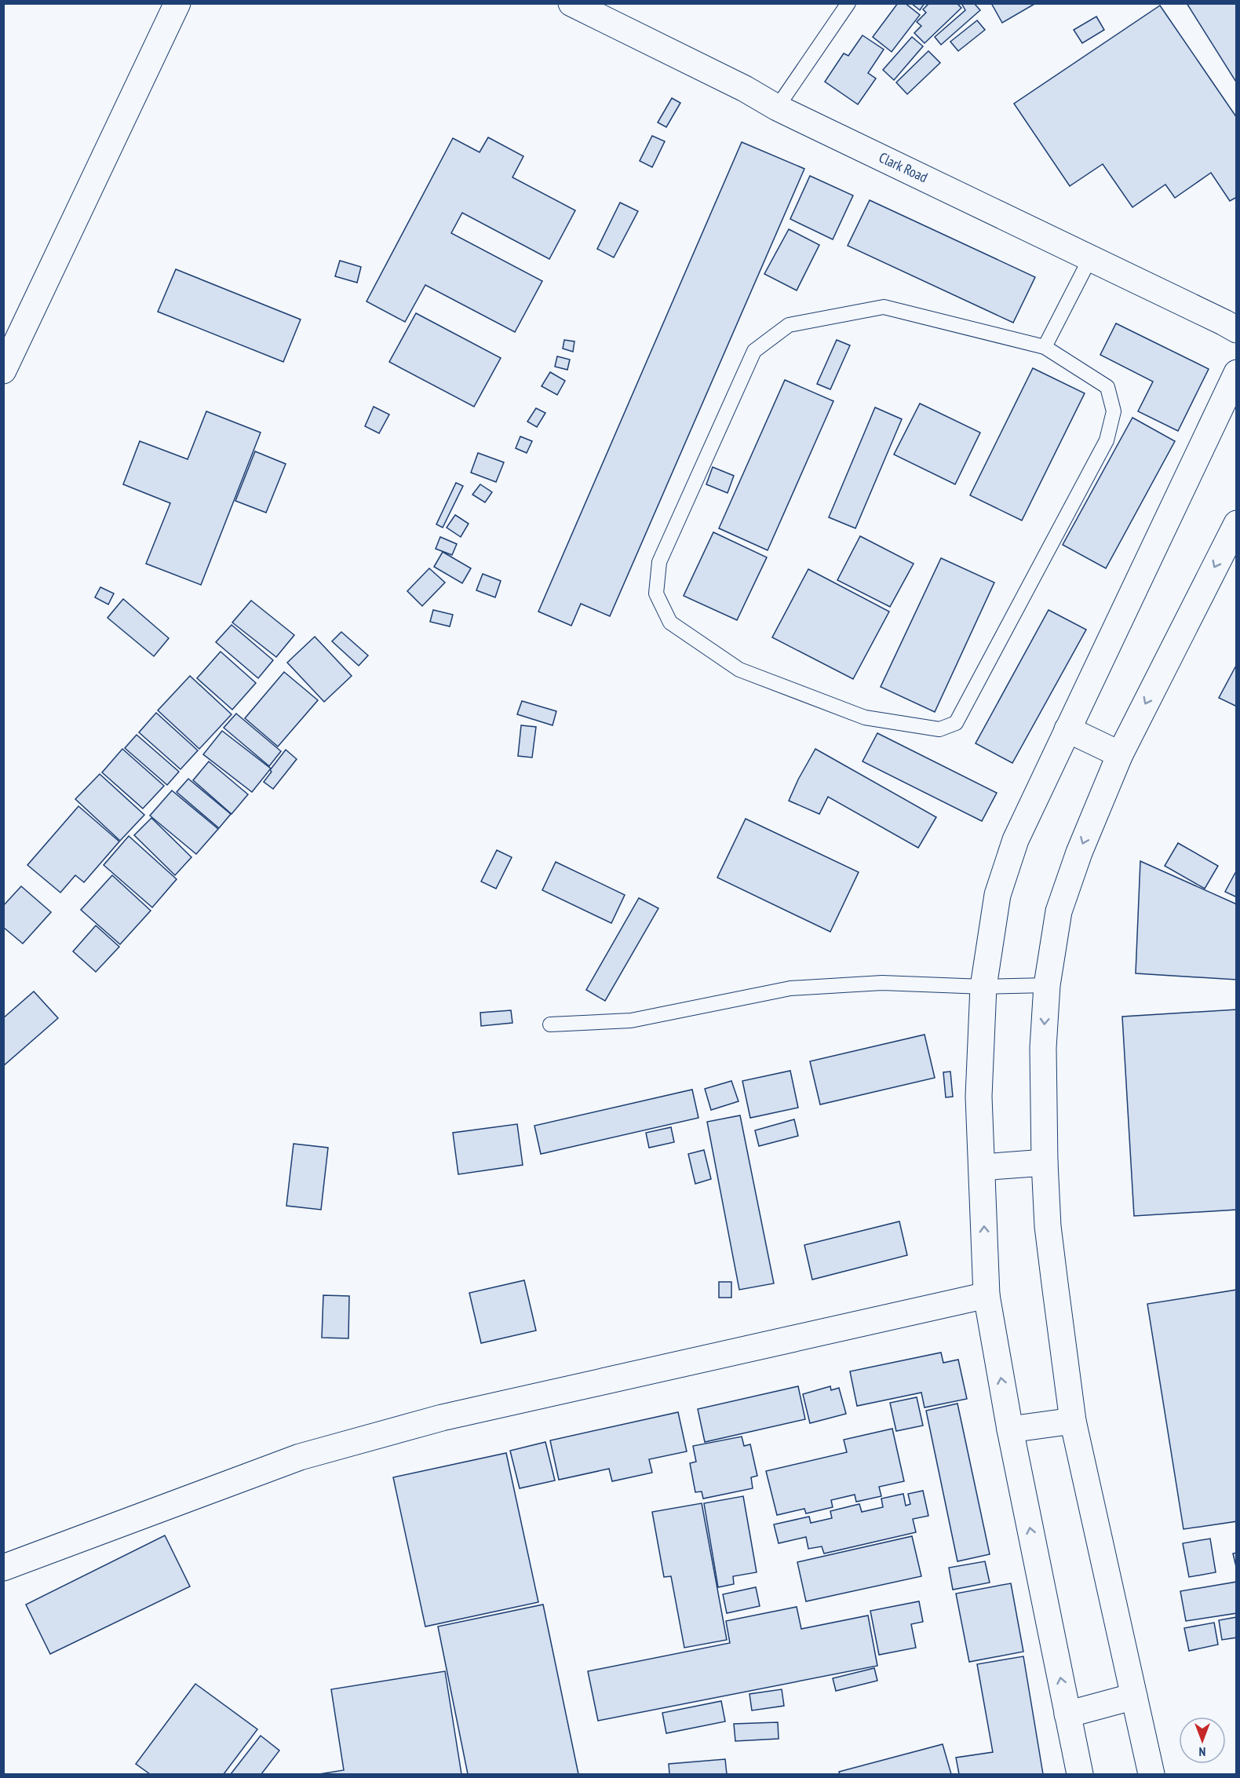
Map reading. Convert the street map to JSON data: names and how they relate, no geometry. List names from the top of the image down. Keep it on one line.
{"streets":{"street":["Clark Road"]},"north":"bottom"}
